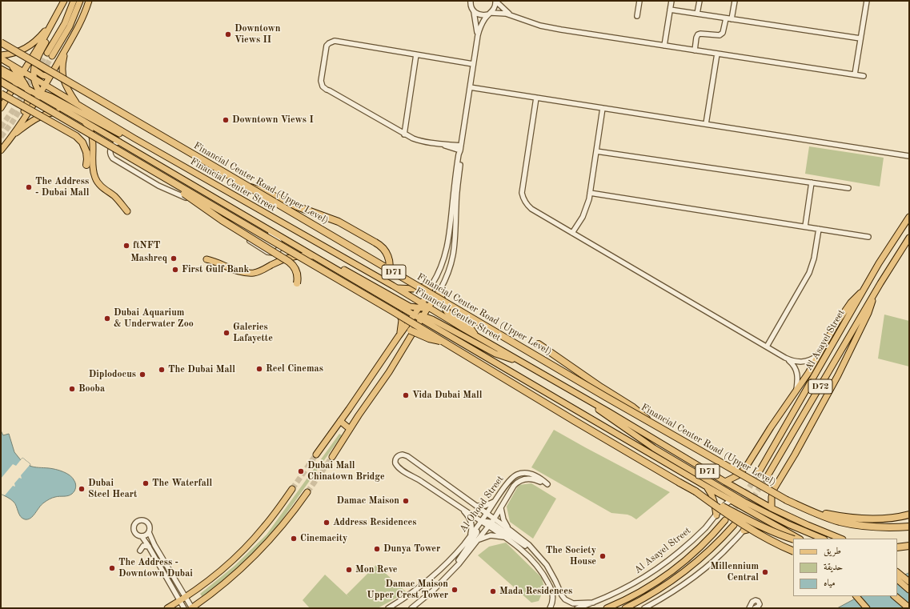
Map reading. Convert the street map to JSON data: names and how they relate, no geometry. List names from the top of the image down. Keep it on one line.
{"streets":{"highway":["Financial Center Road (Upper Level)","D71"],"main road":["Financial Center Street","Al Asayel Street","D72"],"street":["Al Ohood Street"]},"crossings":[["D71","Al Asayel Street"]],"places":["Downtown Views II","Downtown Views I","The Address - Dubai Mall","ftNFT","Mashreq","First Gulf Bank","Dubai Aquarium & Underwater Zoo","Galeries Lafayette","Reel Cinemas","The Dubai Mall","Diplodocus","Booba","Vida Dubai Mall","Dubai Mall Chinatown Bridge","The Waterfall","Dubai Steel Heart","Damac Maison","Address Residences","Cinemacity","Dunya Tower","The Society House","The Address - Downtown Dubai","Mon Reve","Millennium Central","Damac Maison Upper Crest Tower","Mada Residences"],"legend":["طريق","حديقة","مياه"]}
